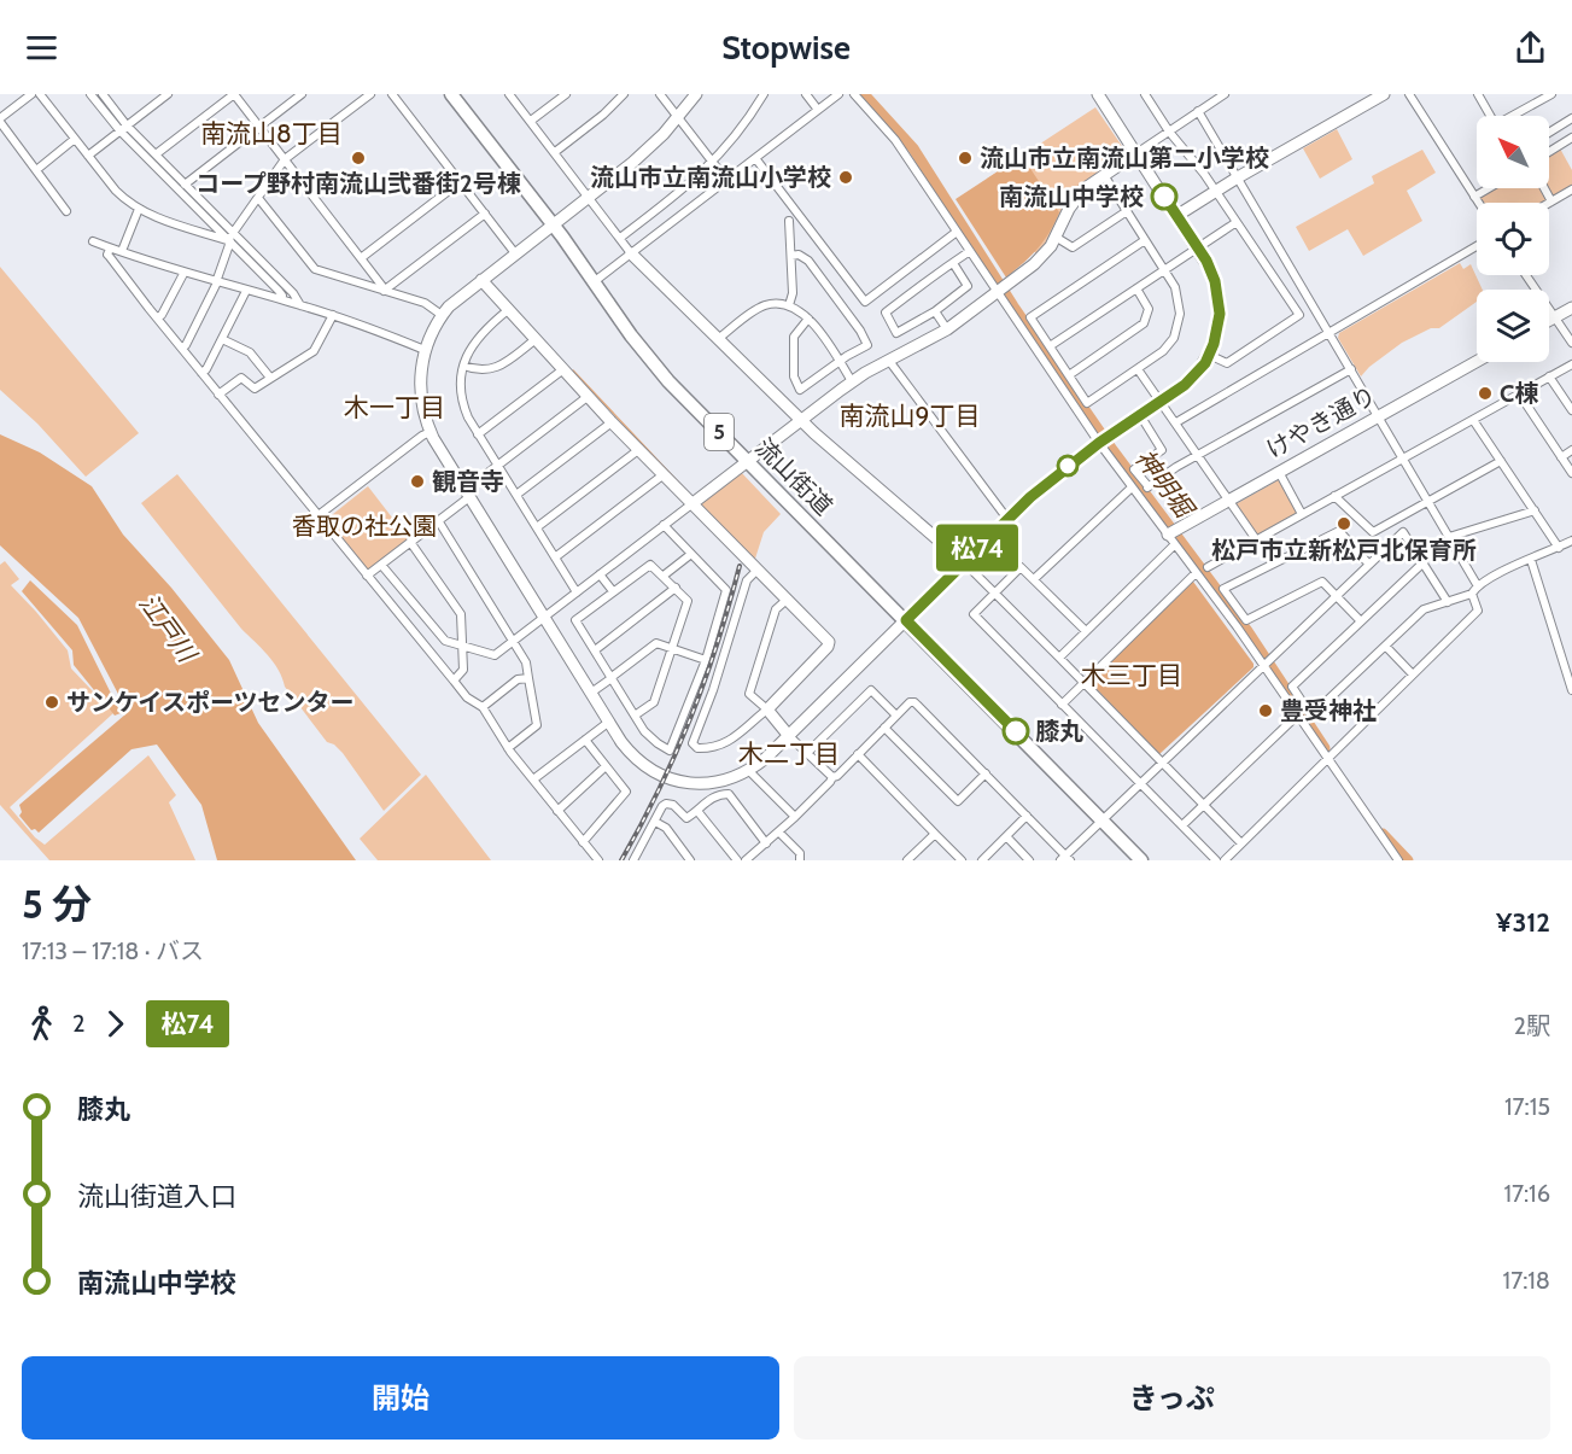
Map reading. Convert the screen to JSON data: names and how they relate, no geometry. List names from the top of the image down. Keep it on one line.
{"streets":{"main road":["5","流山街道"],"street":["けやき通り"]},"districts":["南流山8丁目","木一丁目","南流山9丁目","木三丁目","木二丁目"],"water":["神明堀","江戸川"],"parks":["香取の社公園"],"places":["コープ野村南流山弐番街2号棟","流山市立南流山第二小学校","流山市立南流山小学校","南流山中学校","C棟","観音寺","松戸市立新松戸北保育所","サンケイスポーツセンター","豊受神社","膝丸"],"lines":["bus line 松74"],"north":"top left","page":{"header":"Stopwise","on_map":"松74","heading":["5 分","17:13 – 17:18 · バス","¥312"],"legs":["2","松74","2駅"],"list":[{"name":"膝丸","value":"17:15"},{"name":"流山街道入口","value":"17:16"},{"name":"南流山中学校","value":"17:18"}],"buttons":["開始","きっぷ"]}}
